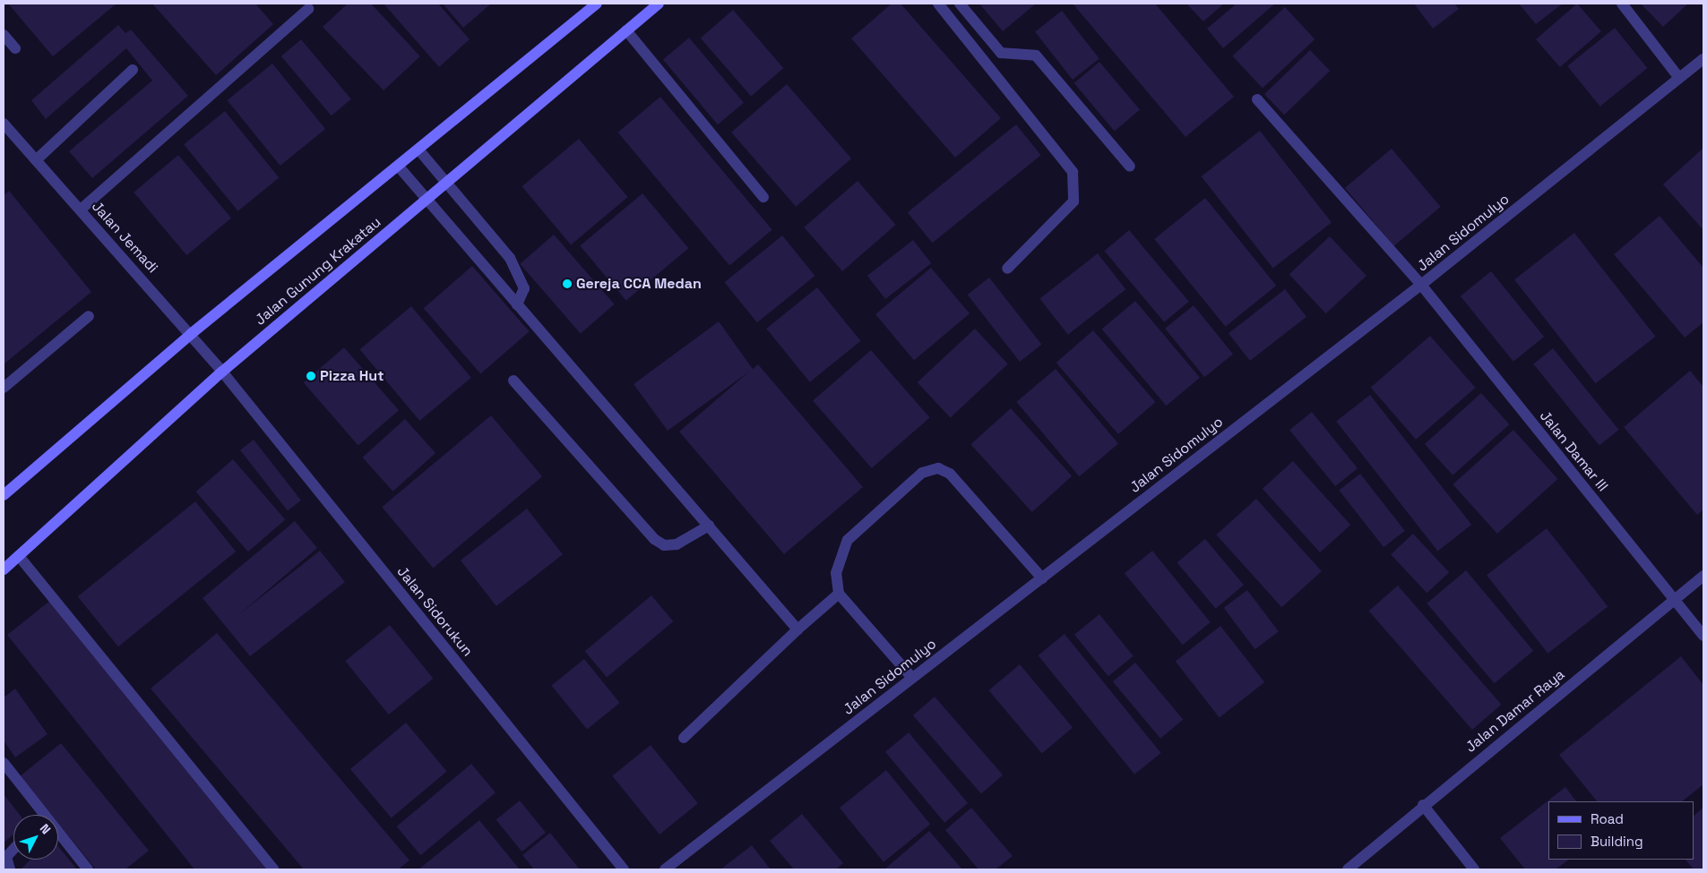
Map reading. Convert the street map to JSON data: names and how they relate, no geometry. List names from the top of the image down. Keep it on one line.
{"streets":{"main road":["Jalan Gunung Krakatau"],"street":["Jalan Sidomulyo","Jalan Jemadi","Jalan Damar III","Jalan Sidorukun","Jalan Damar Raya"]},"crossings":[["Jalan Sidomulyo","Jalan Damar III"],["Jalan Jemadi","Jalan Gunung Krakatau"],["Jalan Jemadi","Jalan Sidorukun"],["Jalan Gunung Krakatau","Jalan Sidorukun"],["Jalan Damar III","Jalan Damar Raya"]],"places":["Gereja CCA Medan","Pizza Hut"],"legend":["Road","Building"],"north":"top right"}
